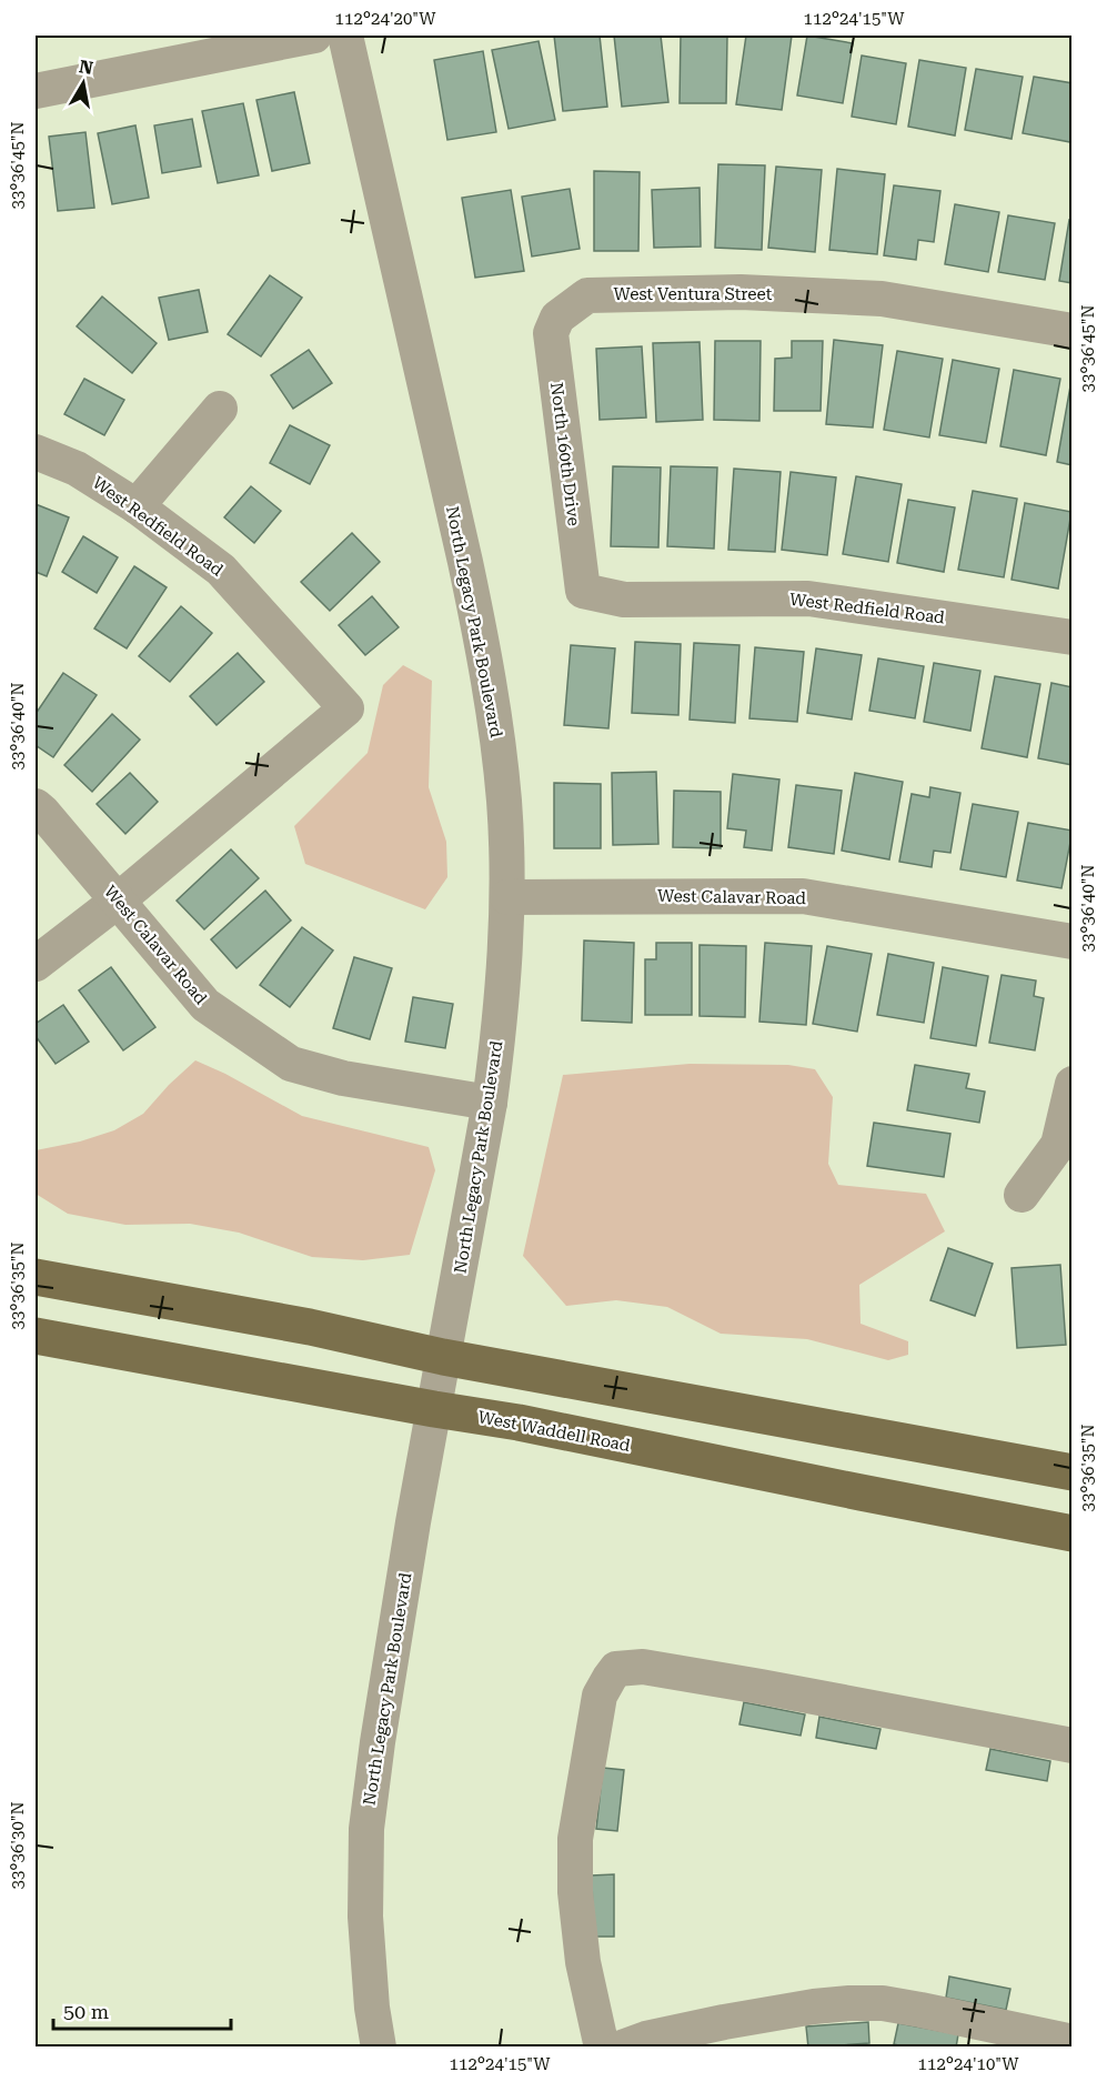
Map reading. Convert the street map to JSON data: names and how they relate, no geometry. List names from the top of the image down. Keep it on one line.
{"streets":{"main road":["West Waddell Road"],"street":["West Ventura Street","North 160th Drive","West Redfield Road","North Legacy Park Boulevard","West Calavar Road"]},"crossings":[["West Ventura Street","North 160th Drive"],["North 160th Drive","West Redfield Road"],["West Redfield Road","West Calavar Road"],["North Legacy Park Boulevard","West Calavar Road"],["North Legacy Park Boulevard","West Waddell Road"]],"scale_bar":"50 m","north":"top","coordinates":["112°24'20\"W","112°24'15\"W","33°36'45\"N","33°36'40\"N","33°36'35\"N","33°36'30\"N","112°24'10\"W"]}
